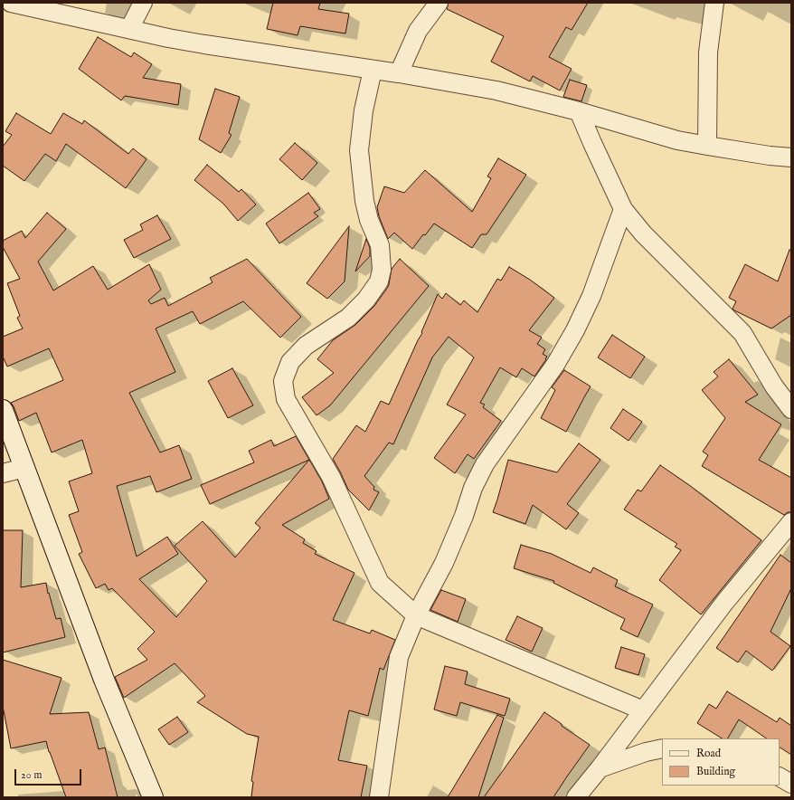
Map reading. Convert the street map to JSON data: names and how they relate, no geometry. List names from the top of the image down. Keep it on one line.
{"legend":["Road","Building"],"scale_bar":"20 m"}
